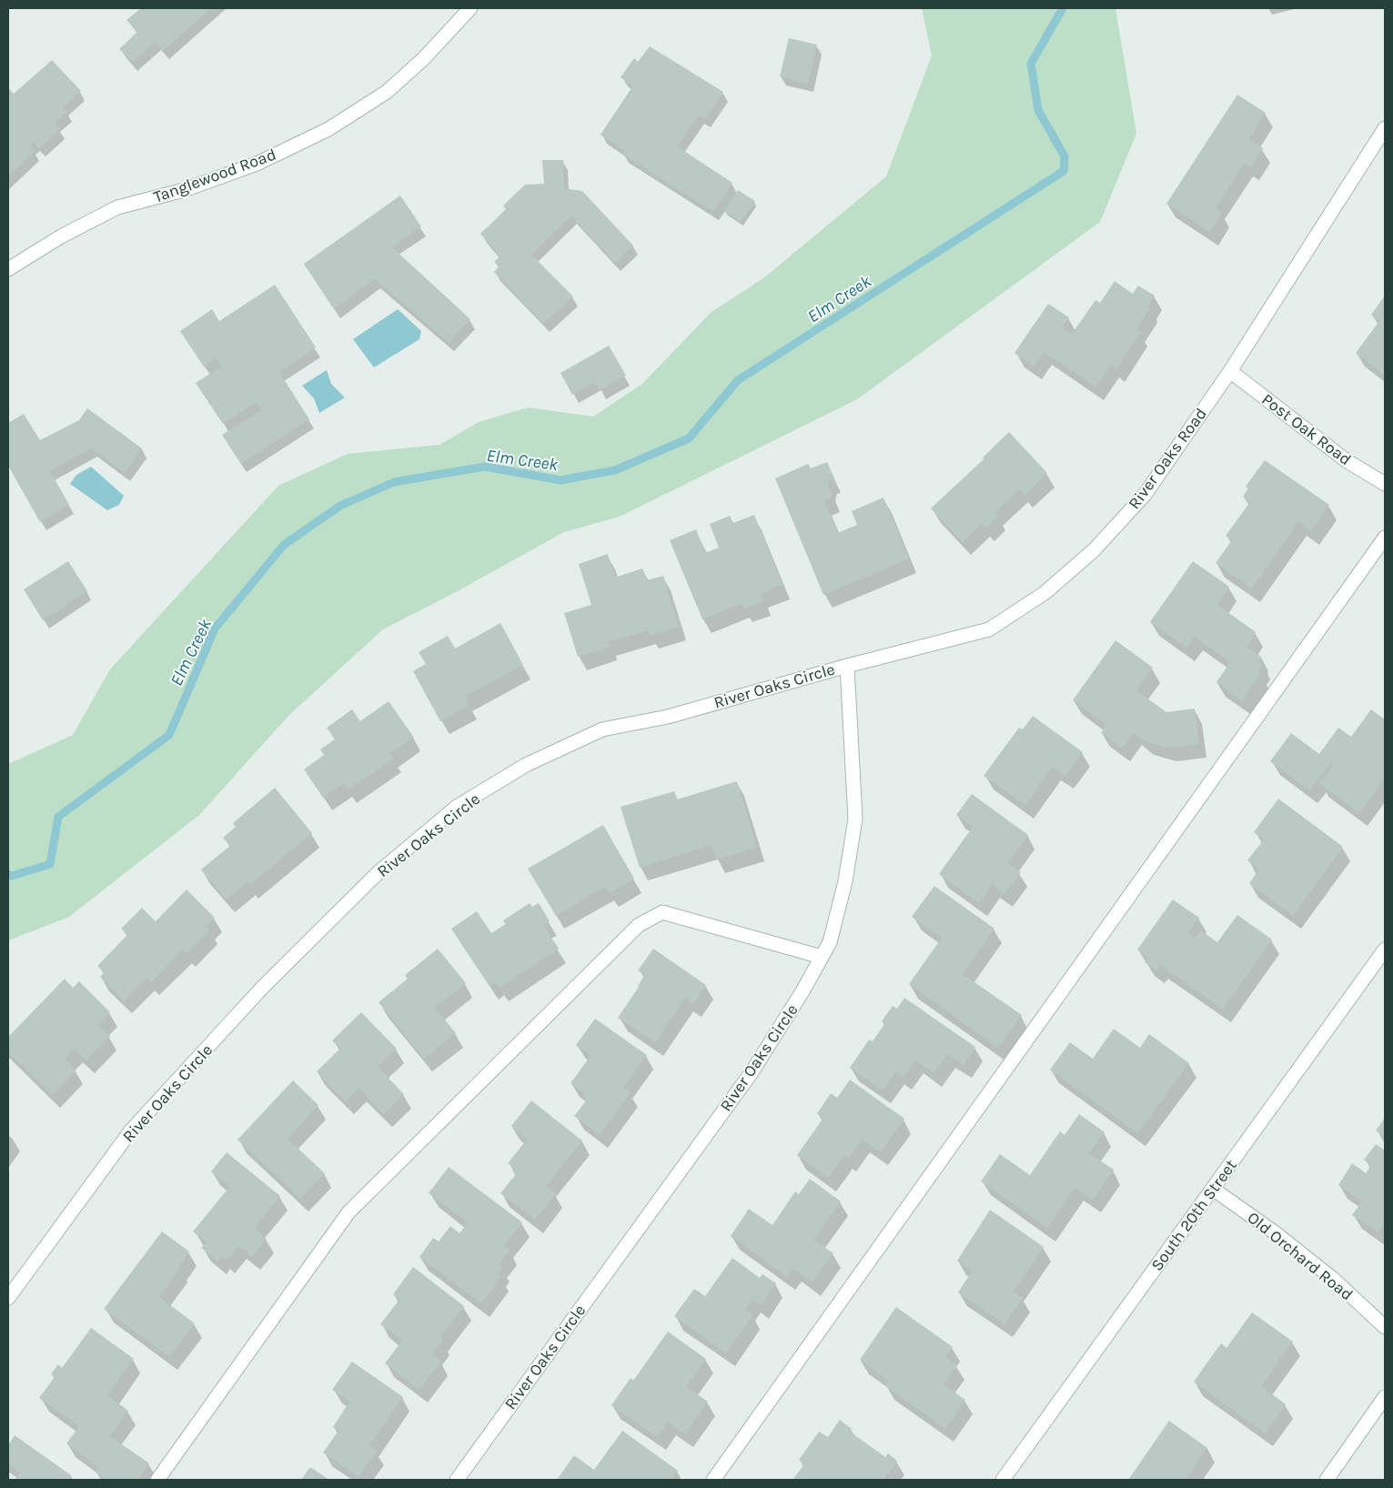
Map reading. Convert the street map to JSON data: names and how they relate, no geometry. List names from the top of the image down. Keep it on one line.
{"streets":{"street":["Tanglewood Road","Post Oak Road","River Oaks Road","River Oaks Circle","South 20th Street","Old Orchard Road"]},"crossings":[["Post Oak Road","River Oaks Road"],["River Oaks Road","River Oaks Circle"],["South 20th Street","Old Orchard Road"]],"water":["Elm Creek"]}
